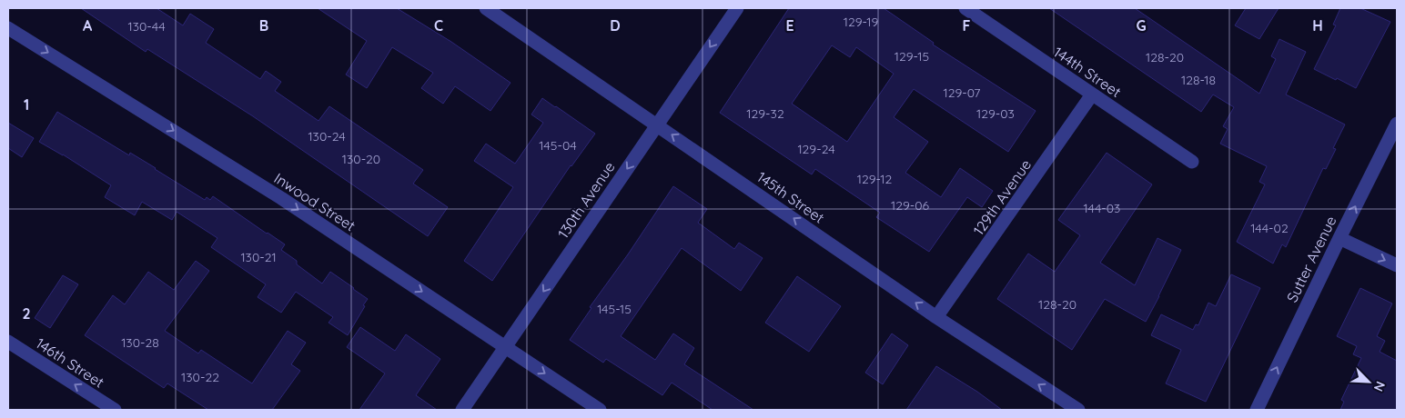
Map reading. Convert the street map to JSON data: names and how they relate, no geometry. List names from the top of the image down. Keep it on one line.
{"streets":{"street":["144th Street","145th Street","129th Avenue","130th Avenue","Inwood Street","Sutter Avenue","146th Street"]},"crossings":[["144th Street","129th Avenue"],["145th Street","129th Avenue"],["145th Street","130th Avenue"],["130th Avenue","Inwood Street"]],"one_way":["145th Street","130th Avenue","Inwood Street","Sutter Avenue","146th Street"],"house_numbers":["129-19","130-44","129-15","128-20","128-18","129-07","129-32","129-03","130-24","145-04","129-24","130-20","129-12","129-06","144-03","144-02","130-21","128-20","145-15","130-28","130-22"],"north":"bottom right","grid":{"columns":["A","B","C","D","E","F","G","H"],"rows":["1","2"]}}
